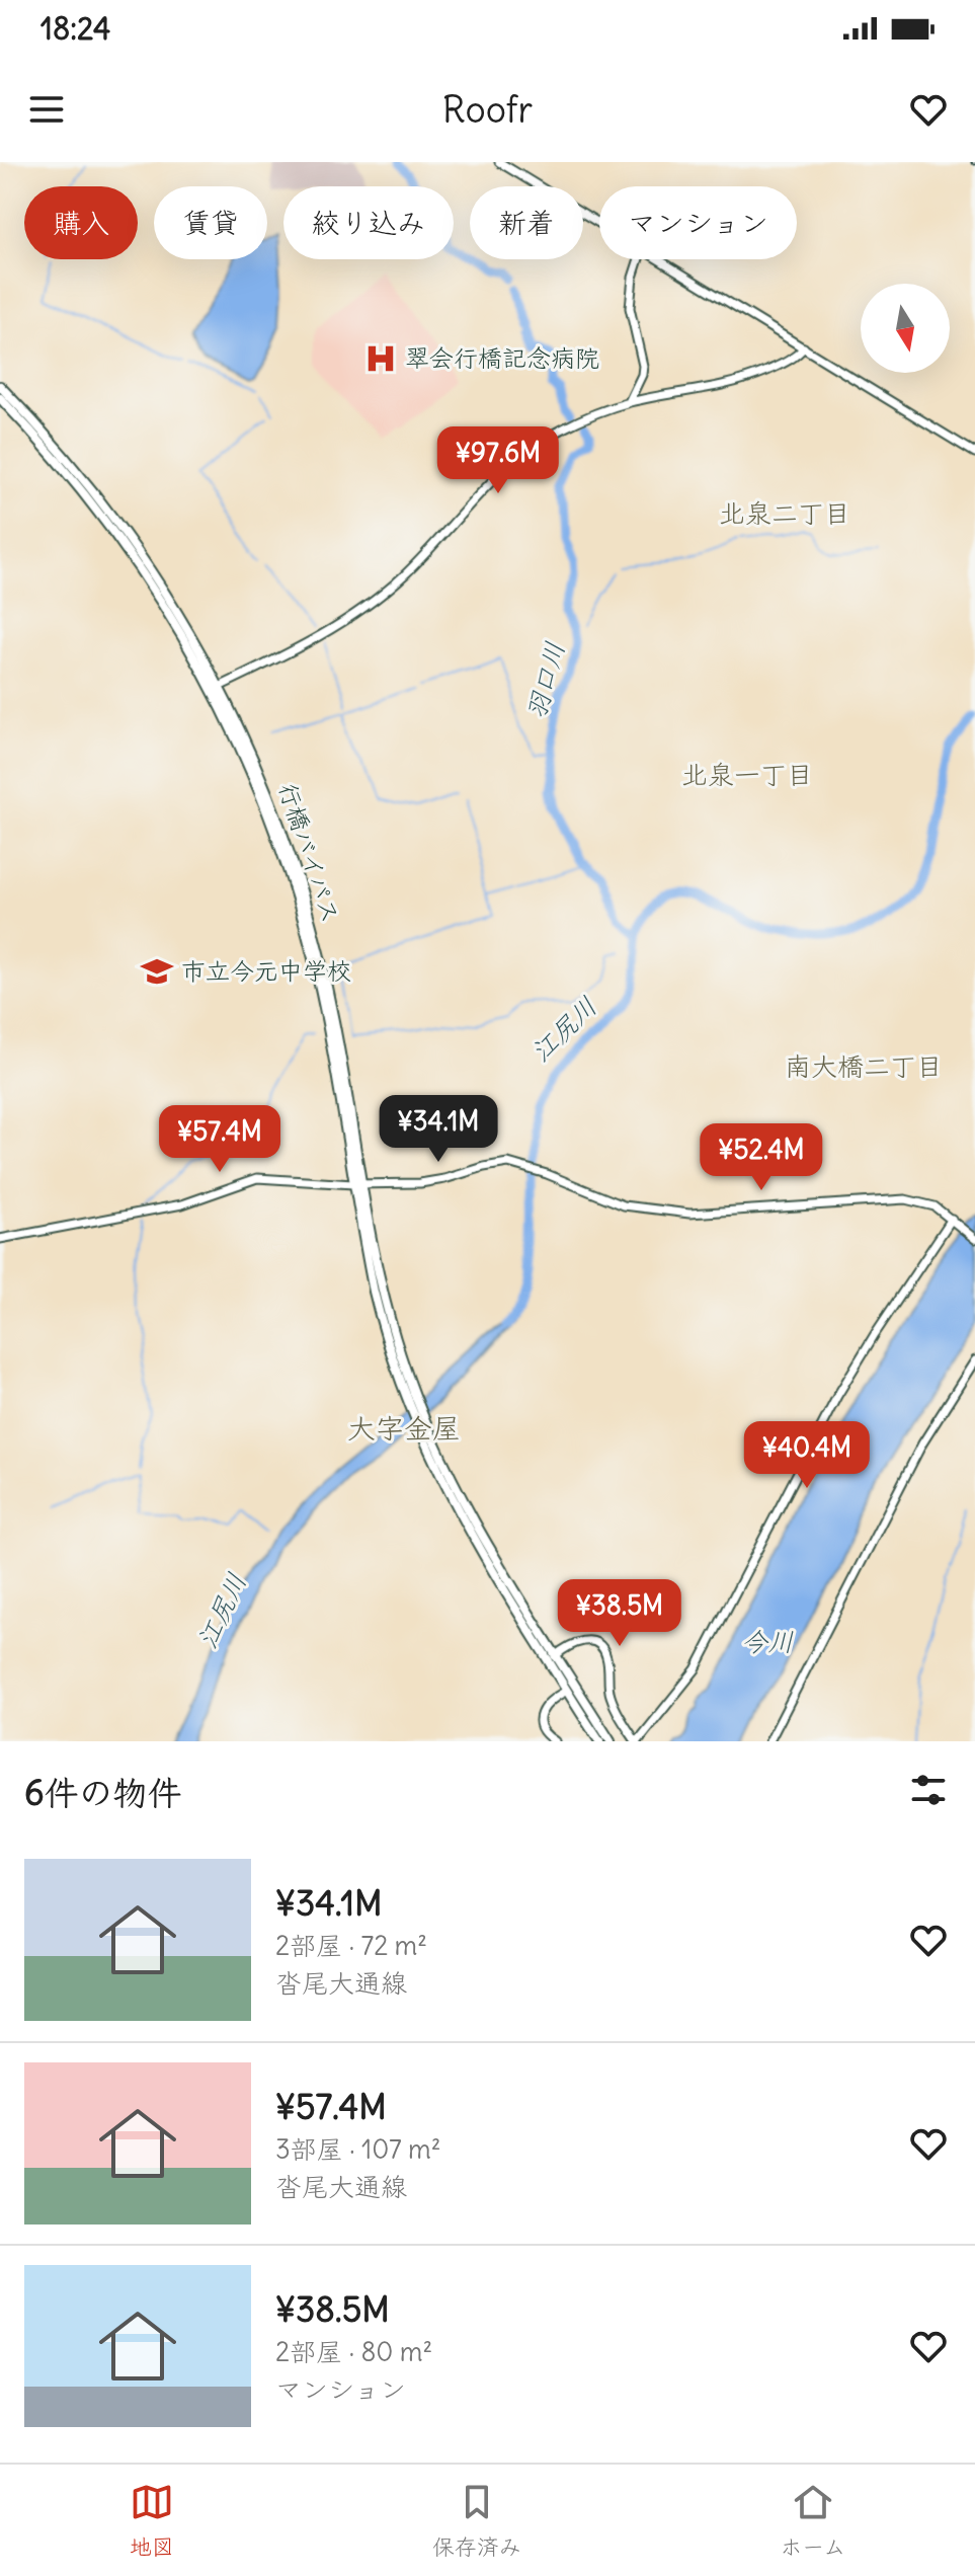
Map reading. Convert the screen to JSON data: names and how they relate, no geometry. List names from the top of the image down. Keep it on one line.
{"streets":{"highway":["行橋バイパス"]},"districts":["北泉二丁目","北泉一丁目","南大橋二丁目","大字金屋"],"water":["羽口川","江尻川","今川"],"places":{"hospital":["翠会行橋記念病院"],"school or university":["市立今元中学校"]},"north":"bottom","page":{"status":"18:24","header":"Roofr","chip":["購入","賃貸","絞り込み","新着","マンション"],"price":["¥97.6M","¥34.1M","¥57.4M","¥52.4M","¥40.4M","¥38.5M"],"heading":"6件の物件","list":[{"name":"¥34.1M","note":"2部屋 · 72 m² · 沓尾大通線"},{"name":"¥57.4M","note":"3部屋 · 107 m² · 沓尾大通線"},{"name":"¥38.5M","note":"2部屋 · 80 m² · マンション"}],"tabs":["地図","保存済み","ホーム"]}}
